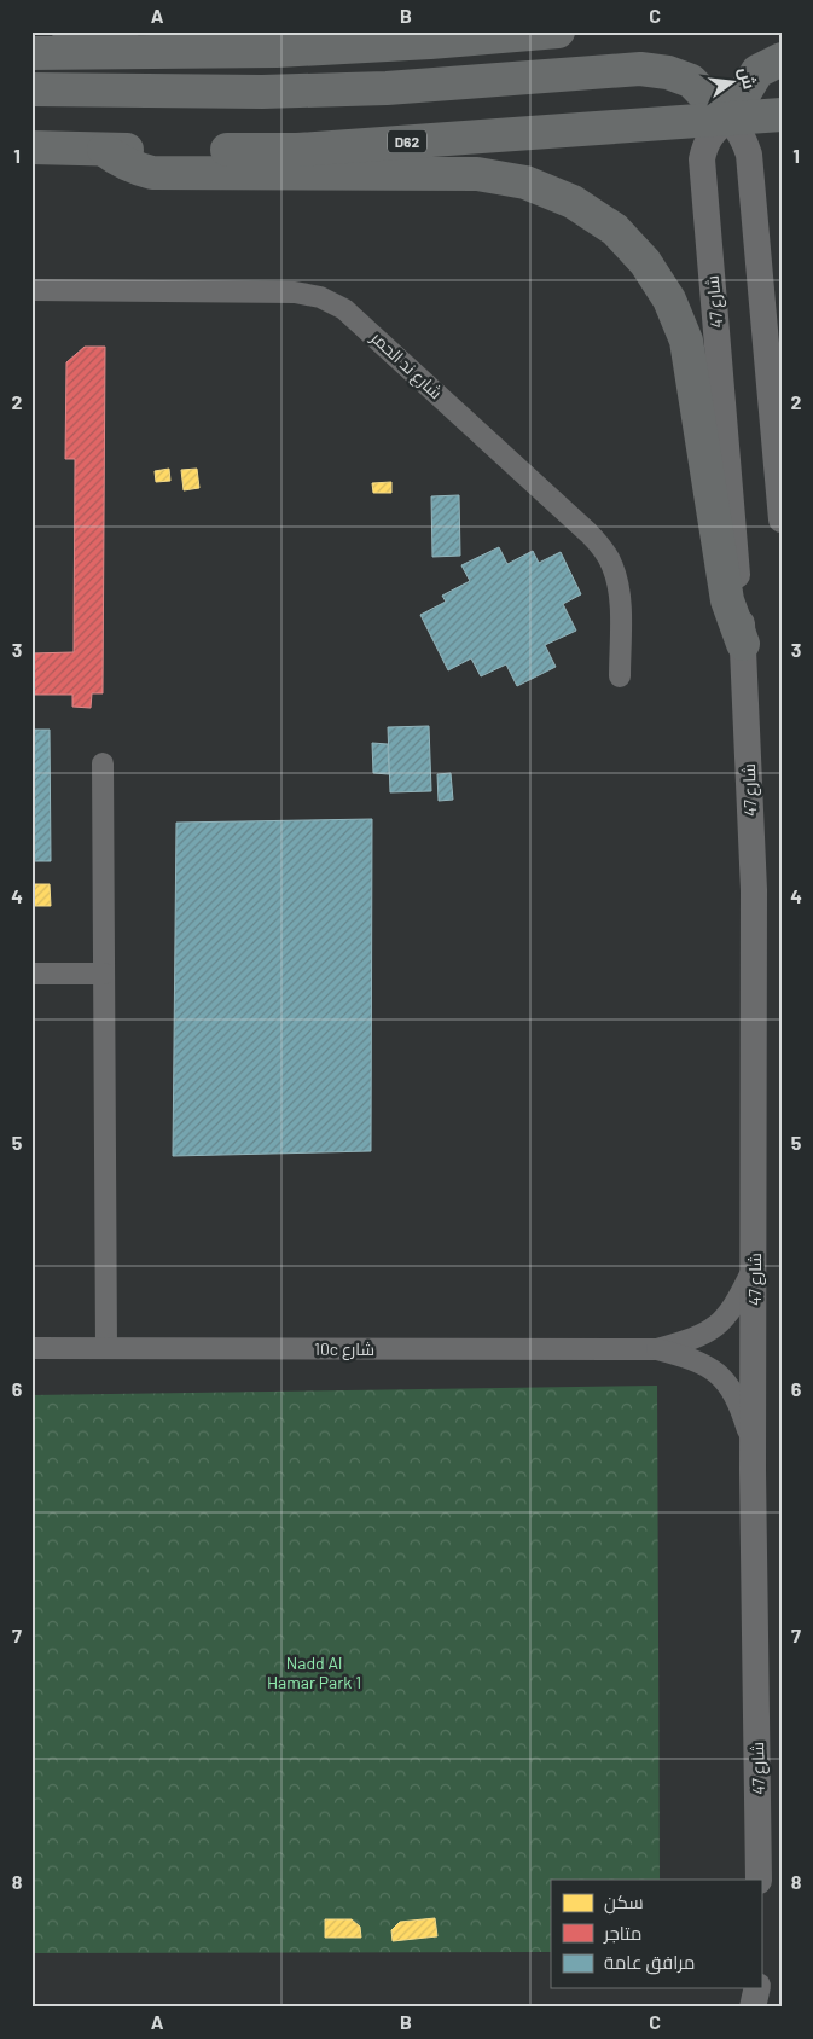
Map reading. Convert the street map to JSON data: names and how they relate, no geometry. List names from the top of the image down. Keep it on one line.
{"streets":{"main road":["D62"],"street":["شارع 47","شارع ند الحمر","10c شارع"]},"crossings":[["D62","شارع 47"],["شارع 47","10c شارع"]],"parks":["Nadd Al Hamar Park 1"],"legend":["سكن","متاجر","مرافق عامة"],"north":"right","grid":{"columns":["A","B","C"],"rows":["1","2","3","4","5","6","7","8"]}}
